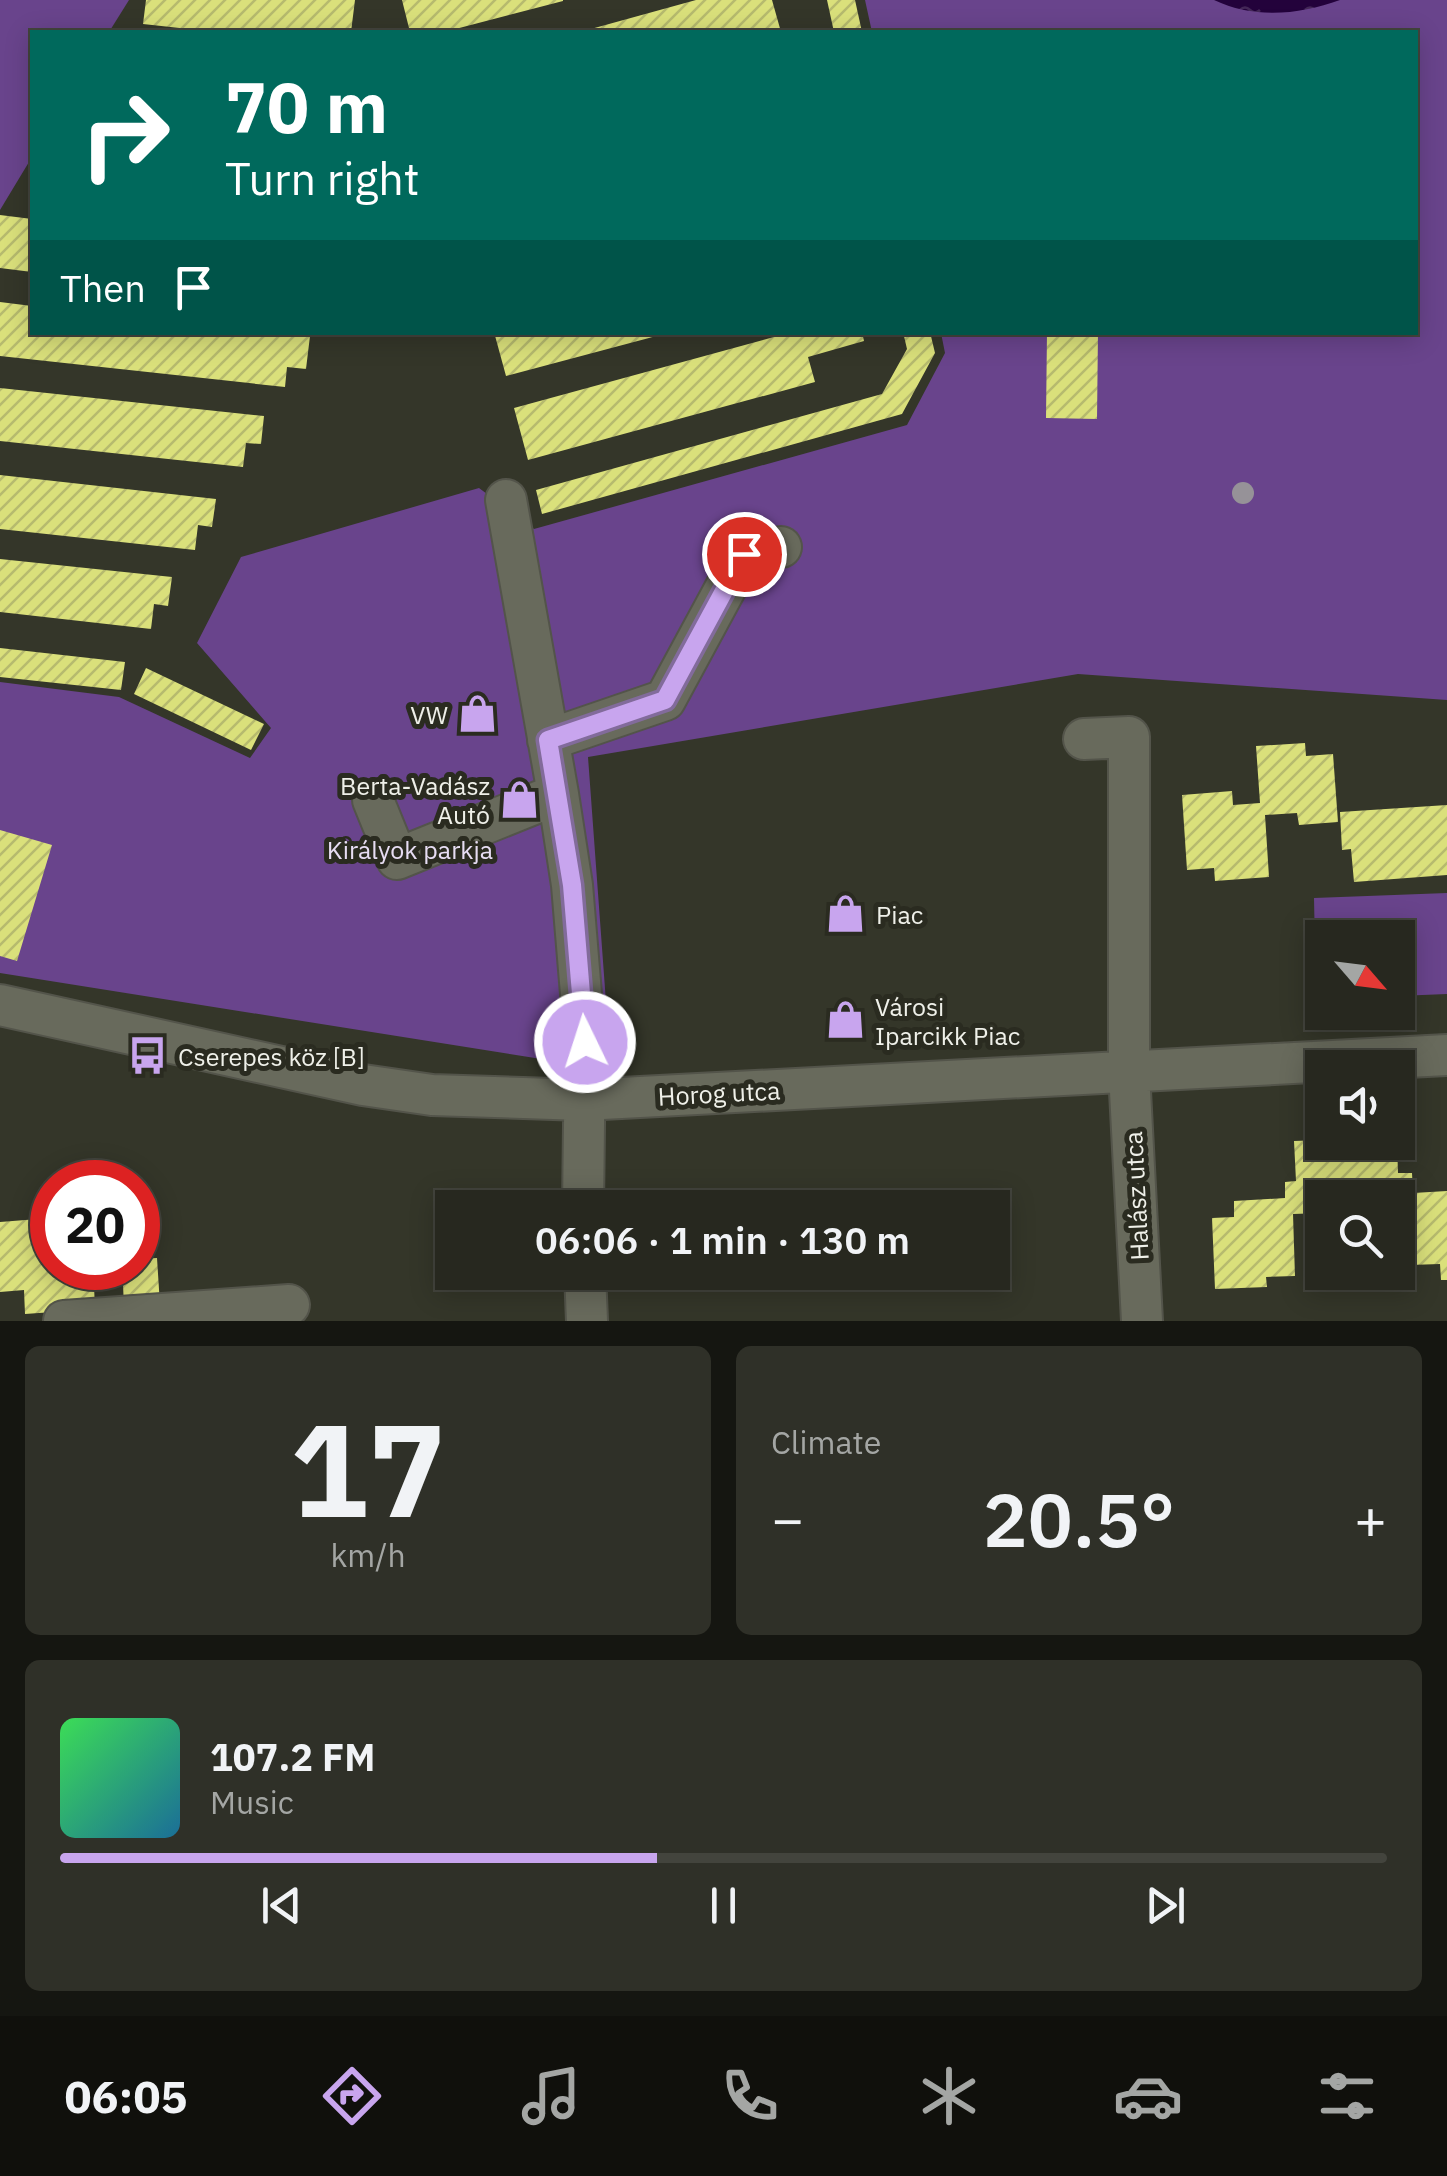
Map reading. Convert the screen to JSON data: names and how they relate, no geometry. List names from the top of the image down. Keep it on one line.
{"streets":{"street":["Horog utca","Halász utca"]},"crossings":[["Horog utca","Halász utca"]],"parks":["Királyok parkja"],"places":{"shop":["VW","Berta-Vadász Autó","Piac","Városi Iparcikk Piac"],"bus stop":["Cserepes köz [B]"]},"north":"bottom right","page":{"turn":["70 m","Turn right"],"then":"Then","limit":"20","trip":"06:06 · 1 min · 130 m","tile":[["17","km/h"],"Climate"],"heat":["−","20.5°","+"],"song":["107.2 FM","Music"],"tabs":"06:05"}}
